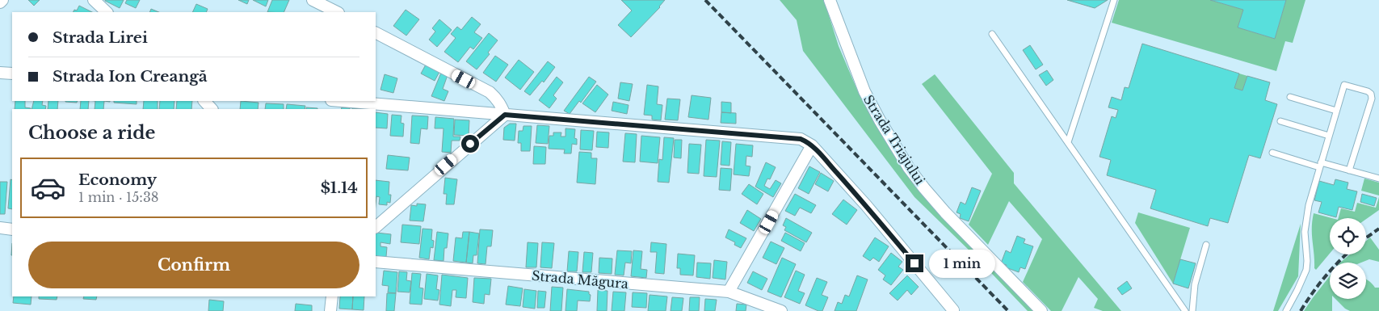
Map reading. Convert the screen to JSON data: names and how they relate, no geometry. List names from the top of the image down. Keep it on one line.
{"streets":{"street":["Strada Triajului","Strada Măgura"]},"page":{"banner":["Strada Lirei","Strada Ion Creangă"],"heading":"Choose a ride","list":[{"name":"Economy","note":"1 min · 15:38","value":"$1.14"}],"buttons":"Confirm","bubble":"1 min"}}
